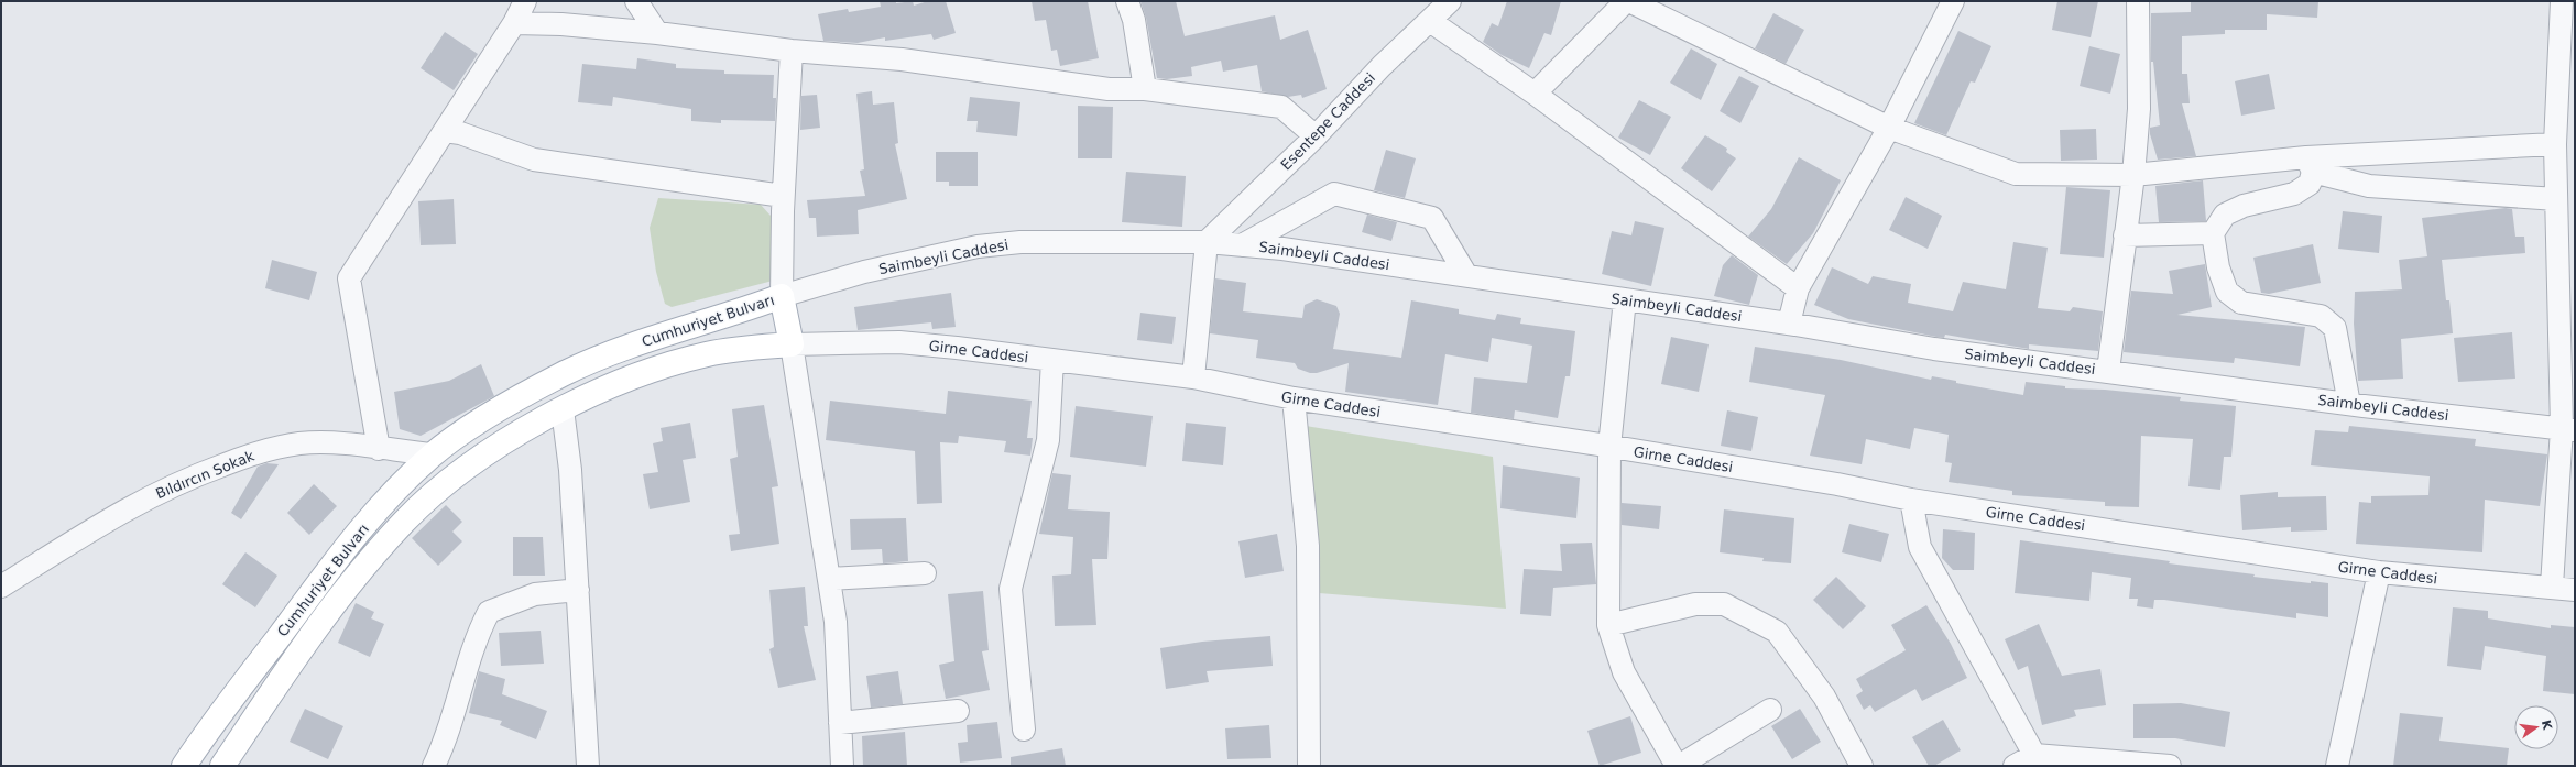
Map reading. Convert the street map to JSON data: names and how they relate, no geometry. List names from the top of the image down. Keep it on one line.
{"streets":{"main road":["Cumhuriyet Bulvarı"],"street":["Esentepe Caddesi","Saimbeyli Caddesi","Girne Caddesi","Bıldırcın Sokak"]},"crossings":[["Esentepe Caddesi","Saimbeyli Caddesi"],["Saimbeyli Caddesi","Cumhuriyet Bulvarı"],["Cumhuriyet Bulvarı","Girne Caddesi"],["Cumhuriyet Bulvarı","Bıldırcın Sokak"]],"north":"right"}
